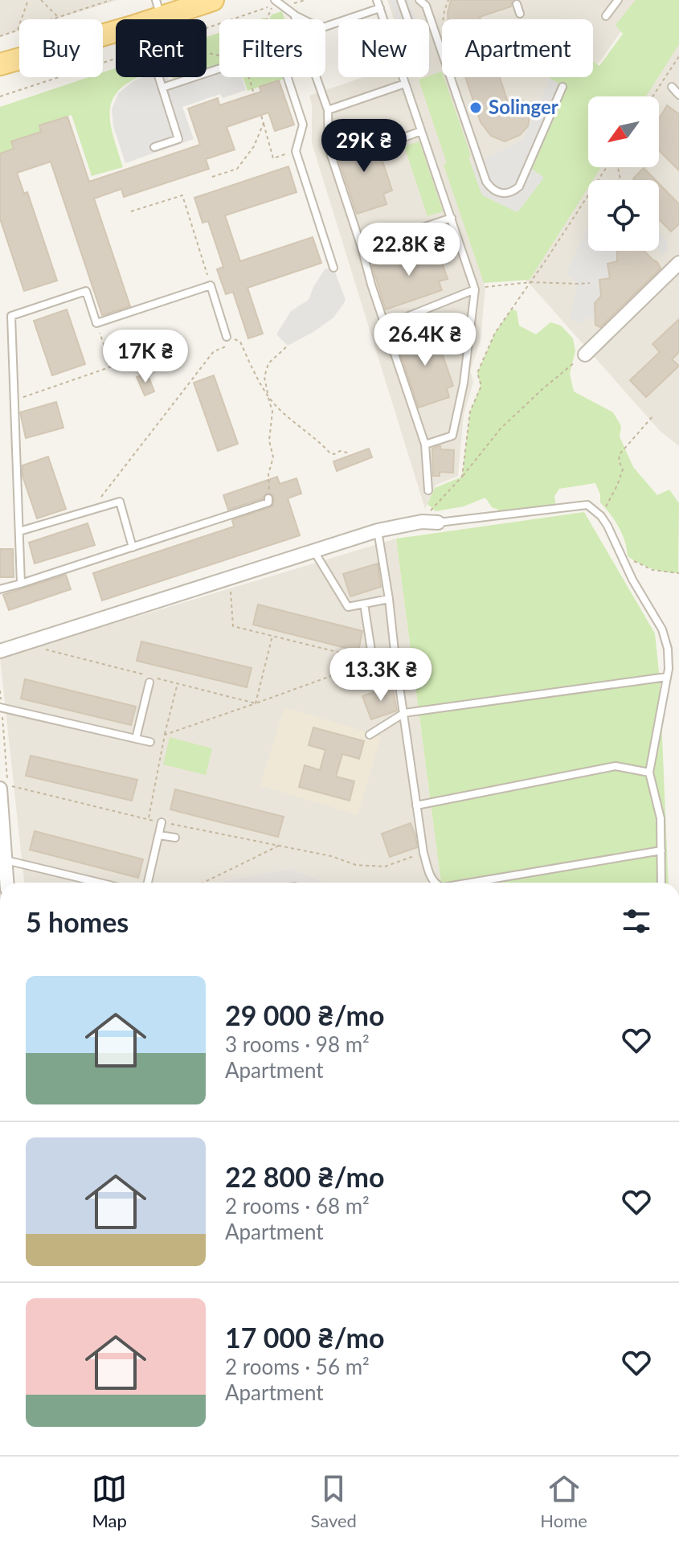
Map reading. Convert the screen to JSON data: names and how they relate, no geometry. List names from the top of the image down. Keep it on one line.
{"places":["Solinger"],"north":"bottom left","page":{"chip":["Buy","Rent","Filters","New","Apartment"],"price":["29K ₴","22.8K ₴","26.4K ₴","17K ₴","13.3K ₴"],"heading":"5 homes","list":[{"name":"29 000 ₴/mo","note":"3 rooms · 98 m² · Apartment"},{"name":"22 800 ₴/mo","note":"2 rooms · 68 m² · Apartment"},{"name":"17 000 ₴/mo","note":"2 rooms · 56 m² · Apartment"}],"tabs":["Map","Saved","Home"]}}
